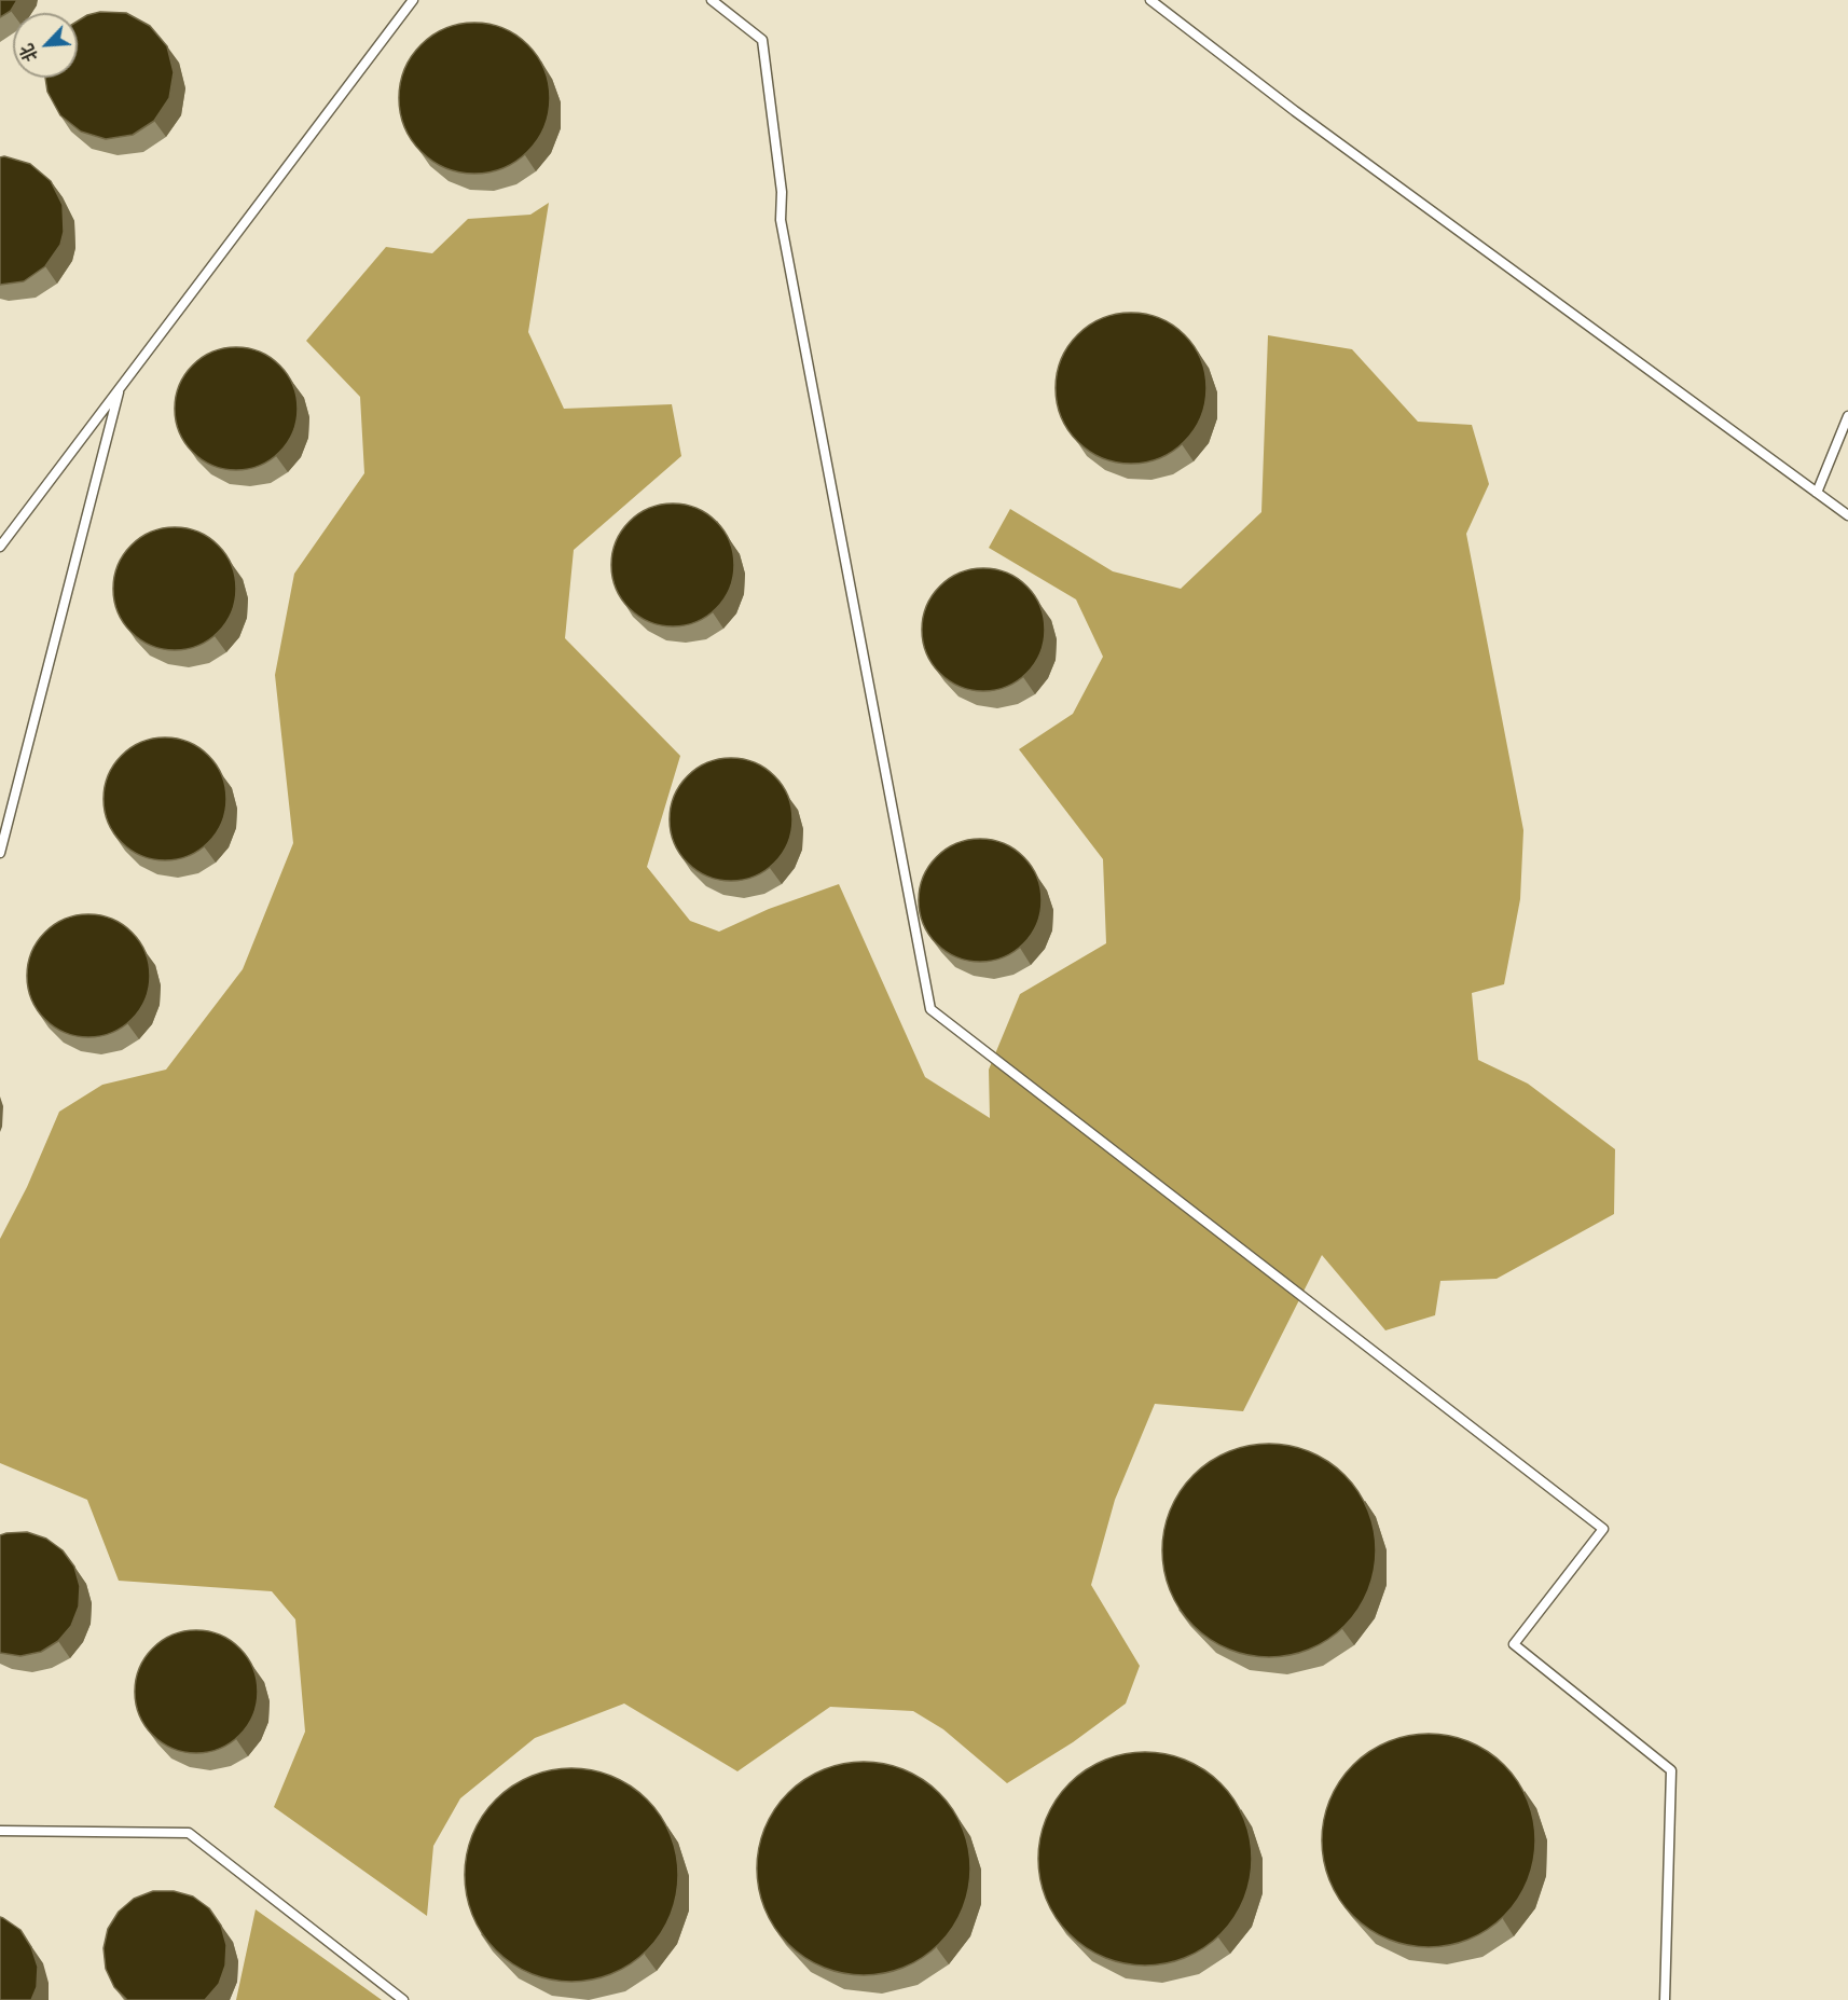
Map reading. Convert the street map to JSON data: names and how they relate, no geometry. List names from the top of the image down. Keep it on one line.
{"north":"bottom left"}
